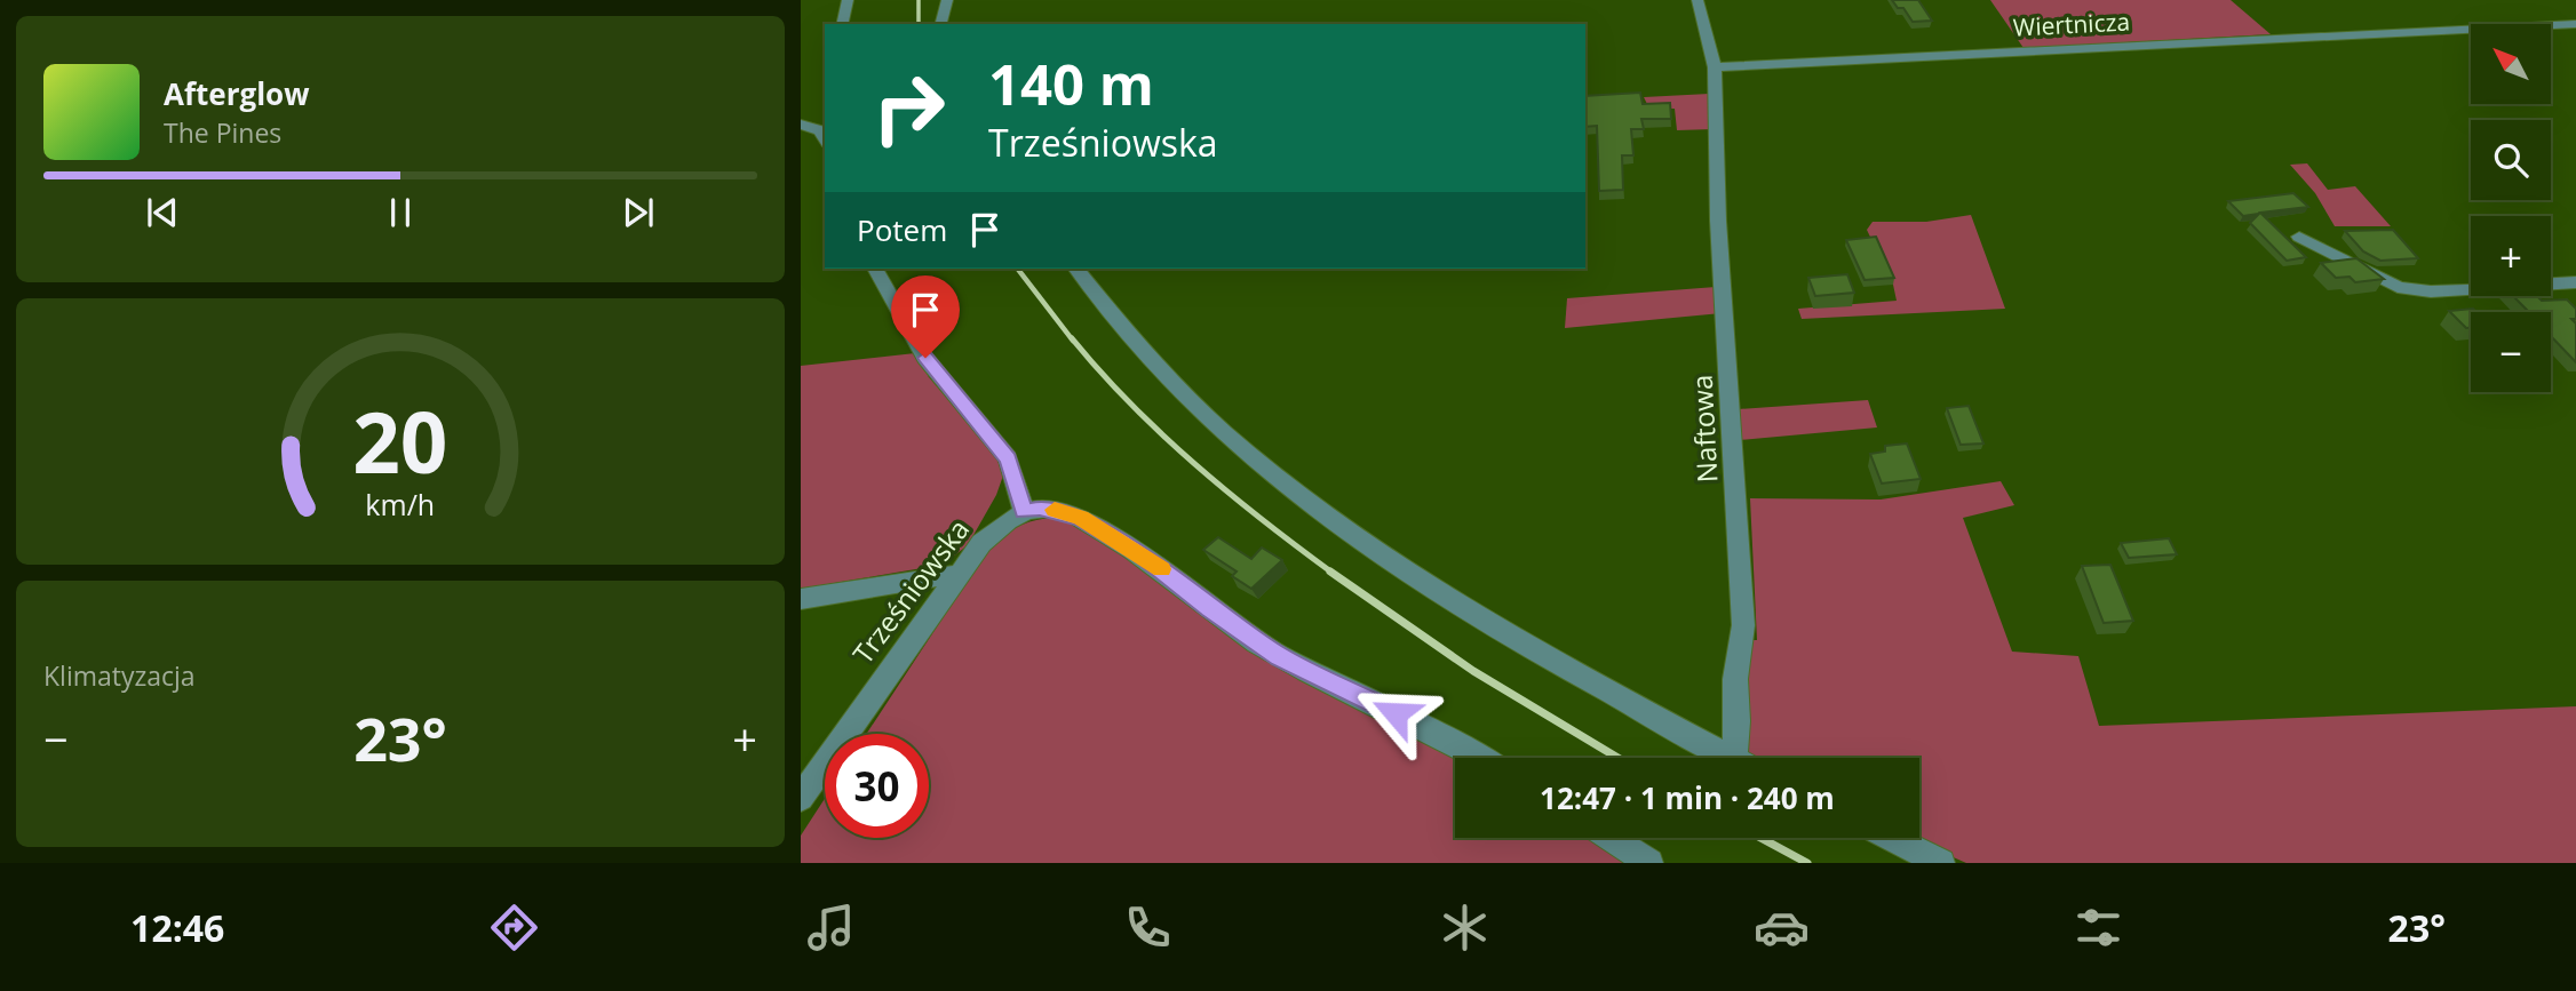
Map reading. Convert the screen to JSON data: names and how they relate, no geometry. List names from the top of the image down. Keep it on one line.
{"streets":{"street":["Wiertnicza","Naftowa","Trześniowska"]},"crossings":[["Wiertnicza","Naftowa"]],"north":"top left","page":{"map_buttons":["+","−"],"turn":["140 m","Trześniowska"],"song":["Afterglow","The Pines"],"then":"Potem","tile":"Klimatyzacja","heat":["−","23°","+"],"limit":"30","trip":"12:47 · 1 min · 240 m","tabs":["12:46","23°"],"gauge":["20","km/h"]}}
